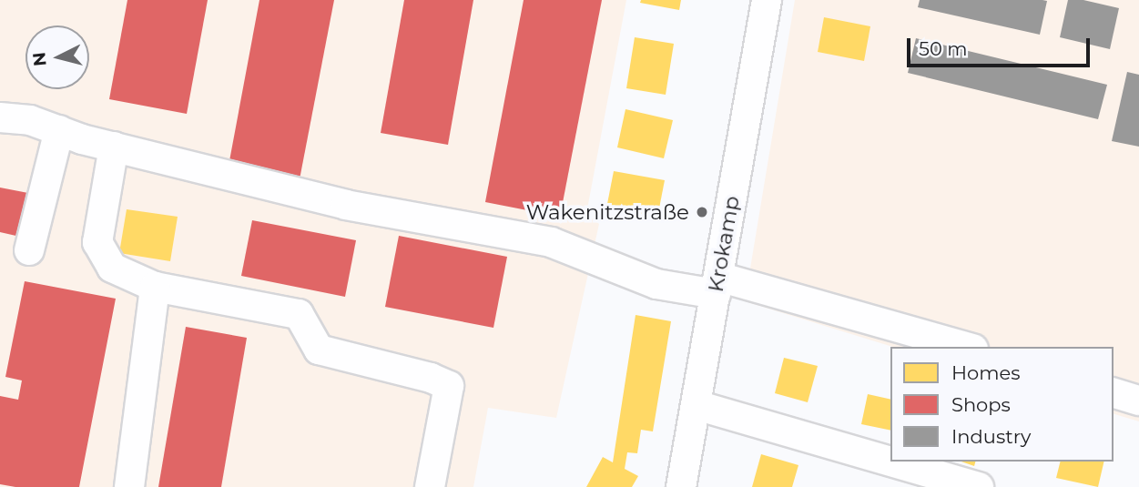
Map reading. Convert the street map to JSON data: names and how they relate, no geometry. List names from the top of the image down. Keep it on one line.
{"streets":{"street":["Krokamp"]},"places":["Wakenitzstraße"],"legend":["Homes","Shops","Industry"],"scale_bar":"50 m","north":"left"}
